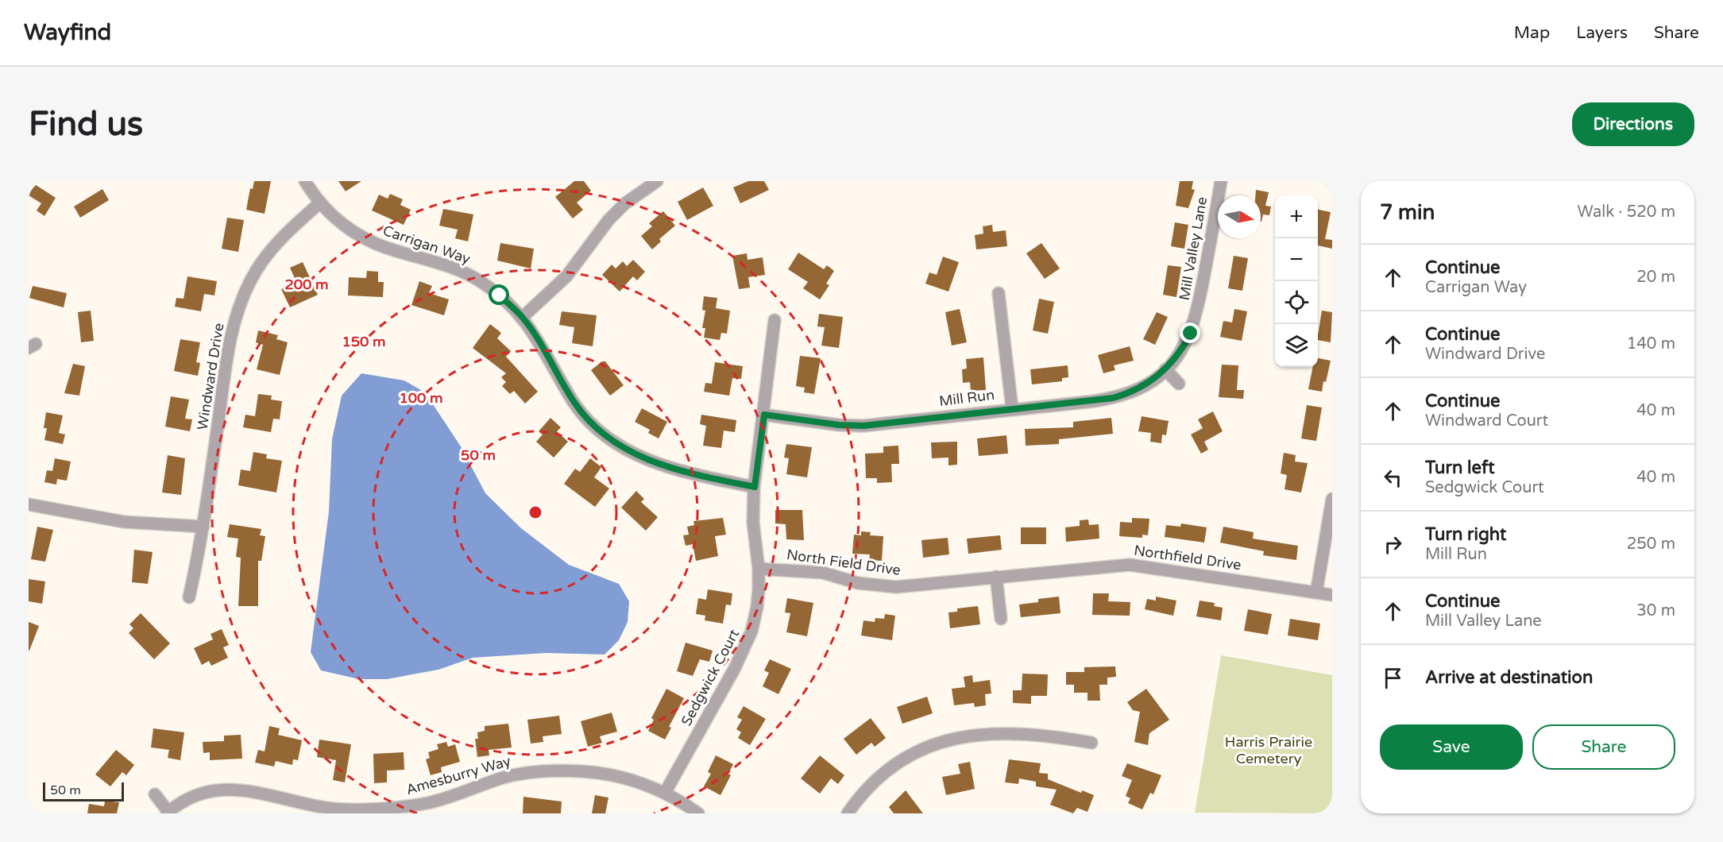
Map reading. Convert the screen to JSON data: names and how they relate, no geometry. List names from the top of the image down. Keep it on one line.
{"streets":{"street":["Carrigan Way","Mill Valley Lane","Windward Drive","Mill Run","Northfield Drive","North Field Drive","Sedgwick Court","Amesburry Way"]},"crossings":[["Carrigan Way","Windward Drive"],["Mill Valley Lane","Mill Run"],["Mill Run","Sedgwick Court"],["Northfield Drive","North Field Drive"],["North Field Drive","Sedgwick Court"],["Sedgwick Court","Amesburry Way"]],"parks":["Harris Prairie Cemetery"],"scale_bar":"50 m","north":"right","page":{"header":"Wayfind","nav":["Map","Layers","Share"],"buttons":["Directions",["Save","Share"]],"title":"Find us","heading":["7 min","Walk · 520 m"],"map_buttons":["+","−"],"list":[["Continue","Carrigan Way","20 m"],["Continue","Windward Drive","140 m"],["Continue","Windward Court","40 m"],["Turn left","Sedgwick Court","40 m"],["Turn right","Mill Run","250 m"],["Continue","Mill Valley Lane","30 m"],"Arrive at destination"],"scale":"50 m"},"rings":["200 m","150 m","100 m","50 m"]}
